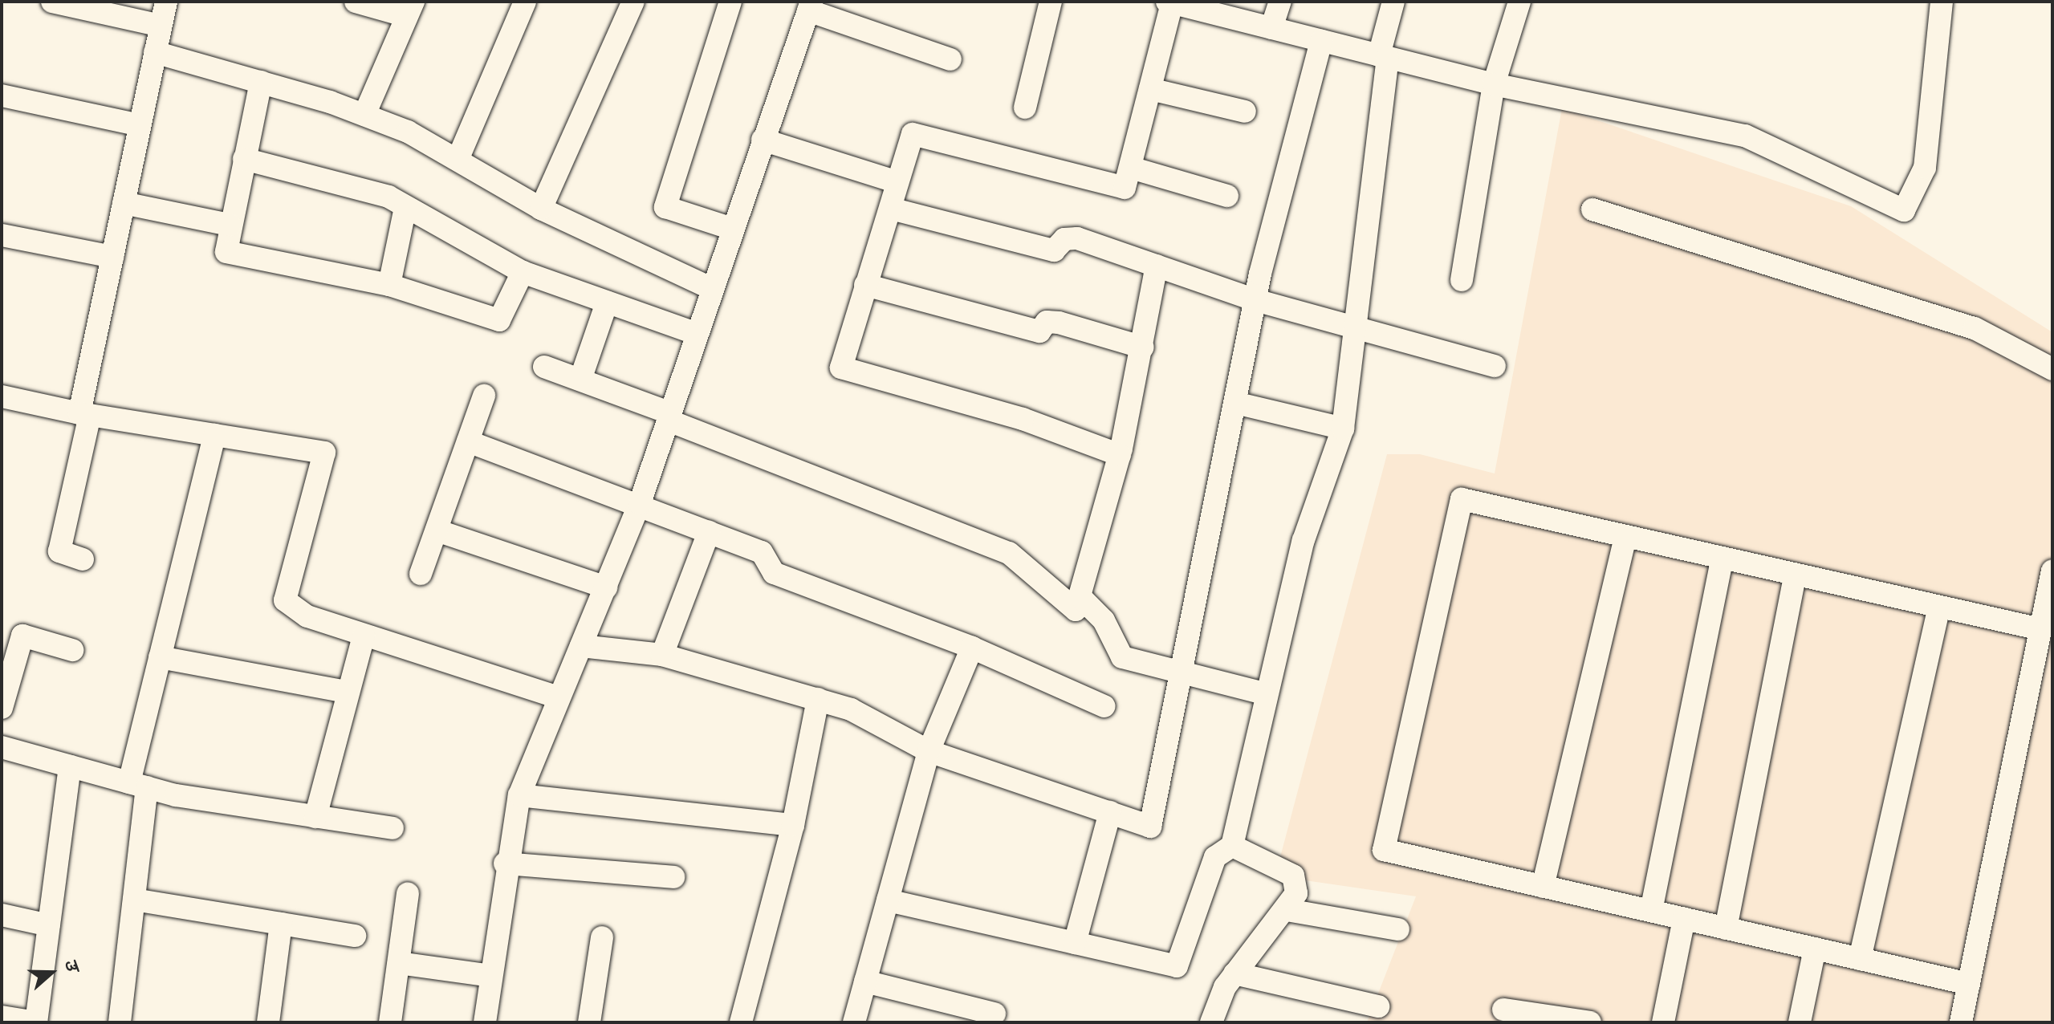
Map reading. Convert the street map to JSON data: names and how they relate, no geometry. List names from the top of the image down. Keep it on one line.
{"north":"right"}
